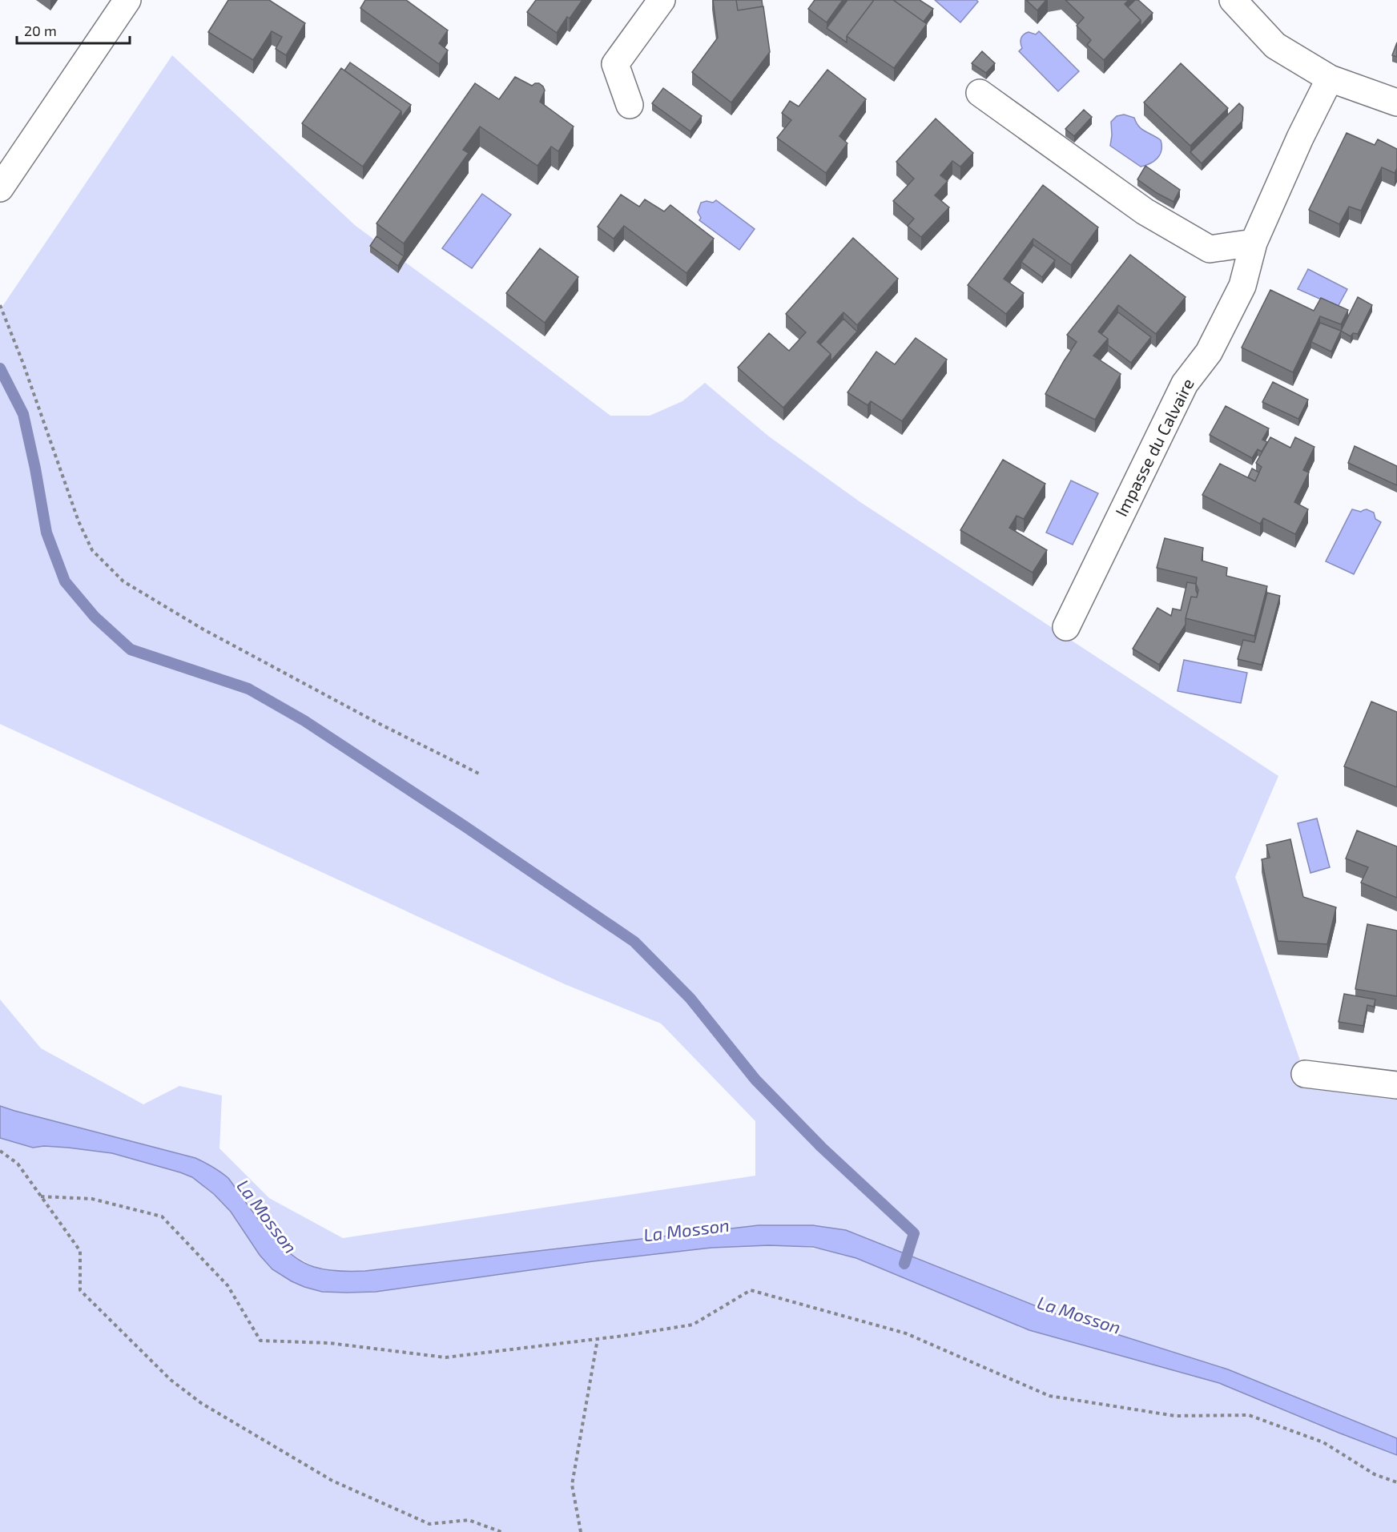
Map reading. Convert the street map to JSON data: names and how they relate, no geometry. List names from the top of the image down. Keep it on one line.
{"streets":{"street":["Impasse du Calvaire"]},"water":["La Mosson"],"scale_bar":"20 m"}
